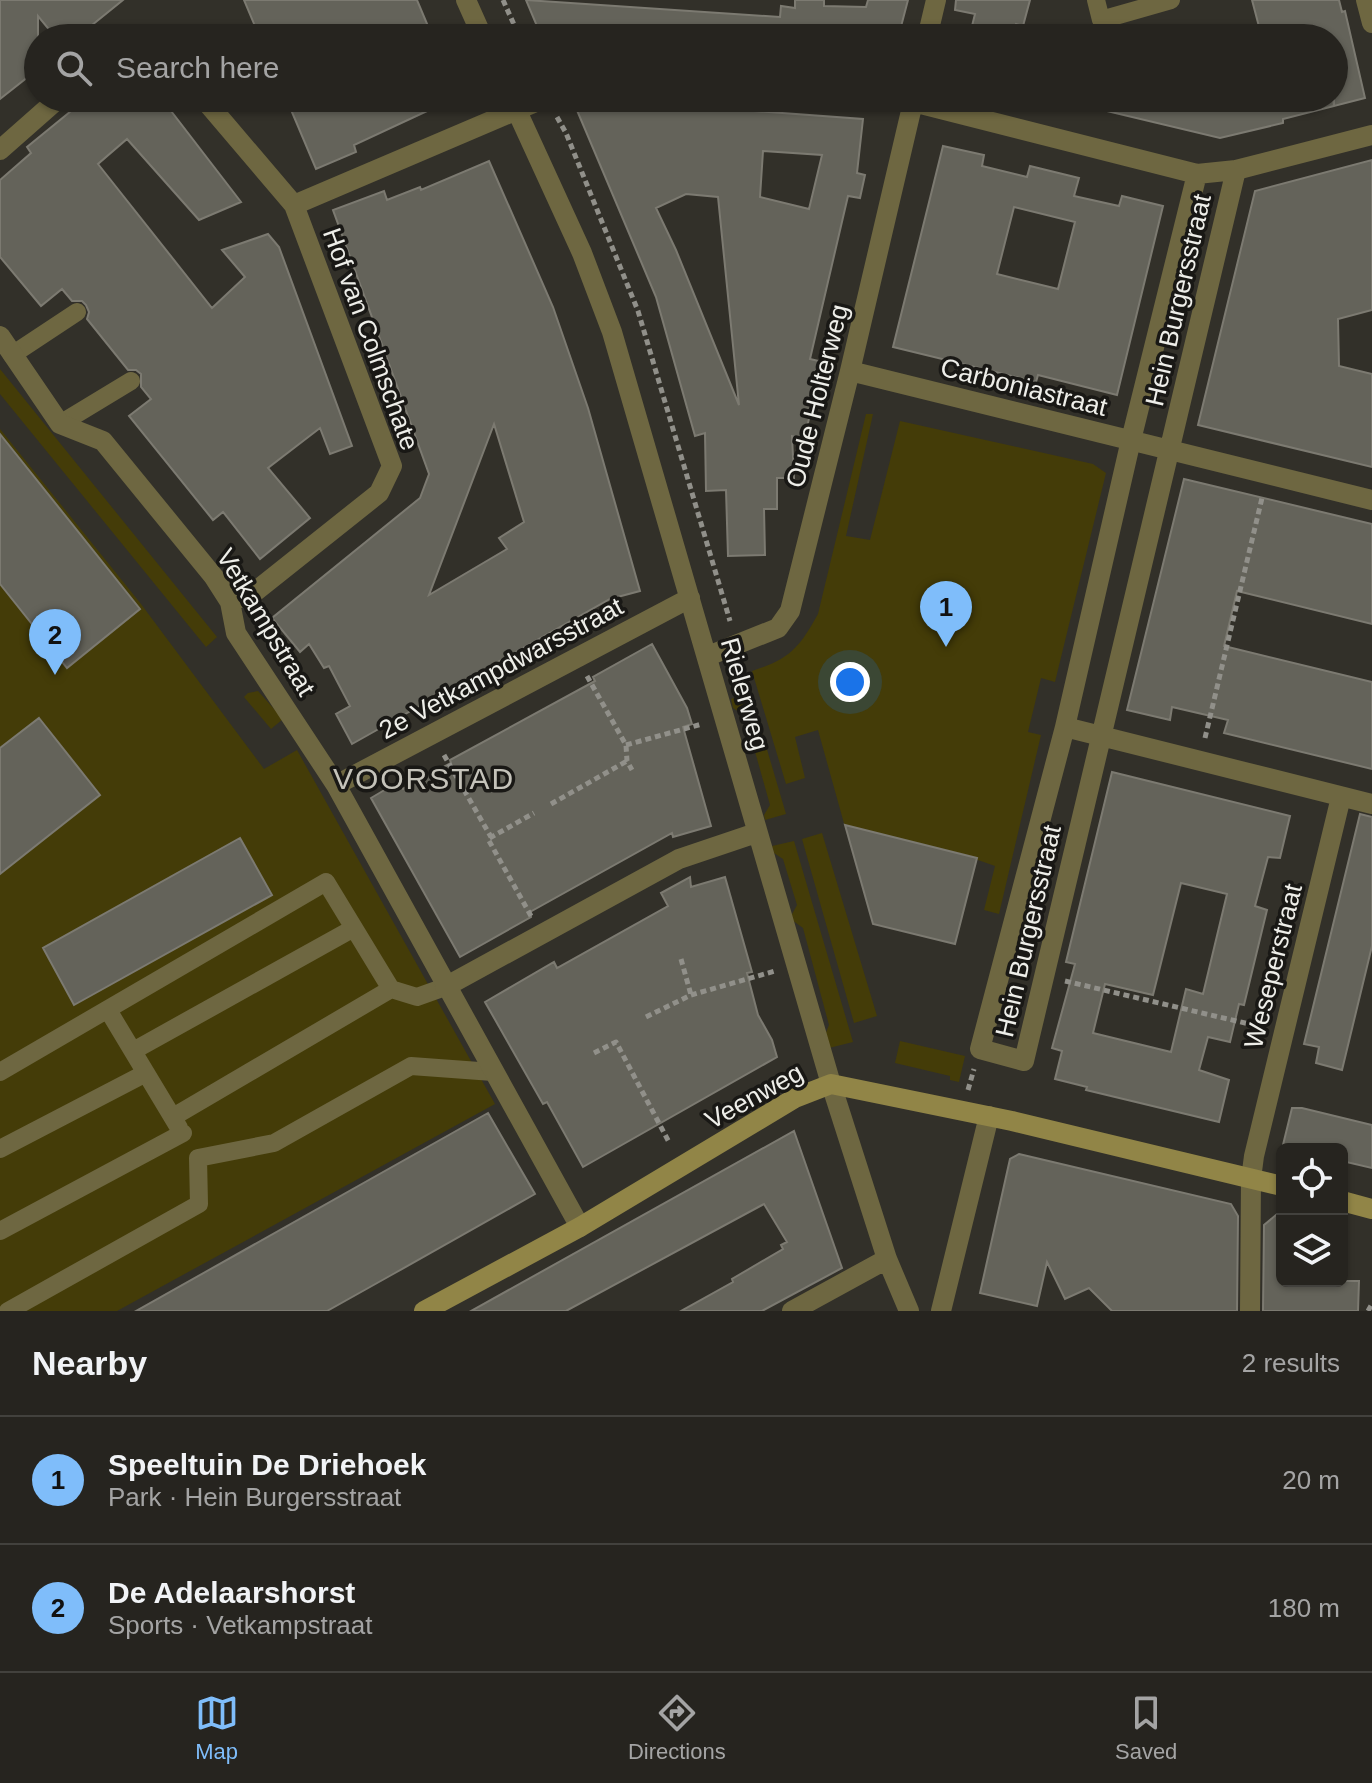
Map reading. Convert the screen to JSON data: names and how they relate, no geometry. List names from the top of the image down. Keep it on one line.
{"streets":{"street":["Hein Burgersstraat","Hof van Colmschate","Carboniastraat","Oude Holterweg","Vetkampstraat","2e Vetkampdwarsstraat","Rielerweg","Weseperstraat","Veenweg"]},"crossings":[["Hein Burgersstraat","Carboniastraat"],["Hof van Colmschate","Vetkampstraat"],["Carboniastraat","Oude Holterweg"],["Oude Holterweg","Rielerweg"],["Vetkampstraat","2e Vetkampdwarsstraat"],["Vetkampstraat","Veenweg"],["2e Vetkampdwarsstraat","Rielerweg"],["Rielerweg","Veenweg"],["Weseperstraat","Veenweg"]],"districts":["VOORSTAD"],"page":{"search":"Search here","pins":["1","2"],"heading":["Nearby","2 results"],"list":[{"mark":"1","name":"Speeltuin De Driehoek","note":"Park · Hein Burgersstraat","value":"20 m"},{"mark":"2","name":"De Adelaarshorst","note":"Sports · Vetkampstraat","value":"180 m"}],"nav":["Map","Directions","Saved"]}}
